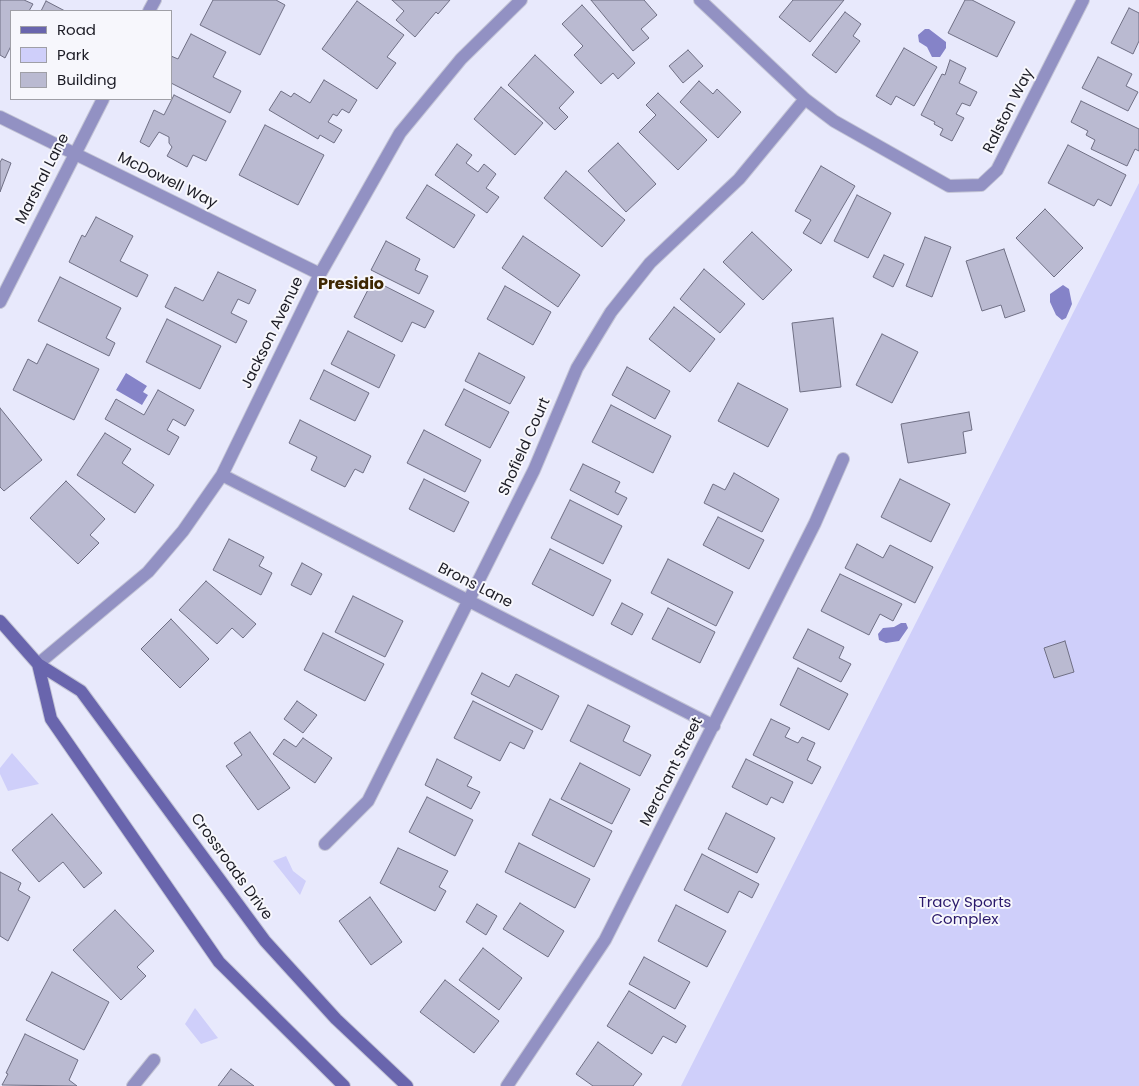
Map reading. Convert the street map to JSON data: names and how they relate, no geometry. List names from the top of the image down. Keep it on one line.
{"streets":{"street":["Ralston Way","Marshal Lane","McDowell Way","Jackson Avenue","Shofield Court","Brons Lane","Merchant Street","Crossroads Drive"]},"crossings":[["Ralston Way","Shofield Court"],["Marshal Lane","McDowell Way"],["McDowell Way","Jackson Avenue"],["Jackson Avenue","Brons Lane"],["Jackson Avenue","Crossroads Drive"],["Shofield Court","Brons Lane"],["Brons Lane","Merchant Street"]],"districts":["Presidio"],"parks":["Tracy Sports Complex"],"legend":["Road","Park","Building"]}
